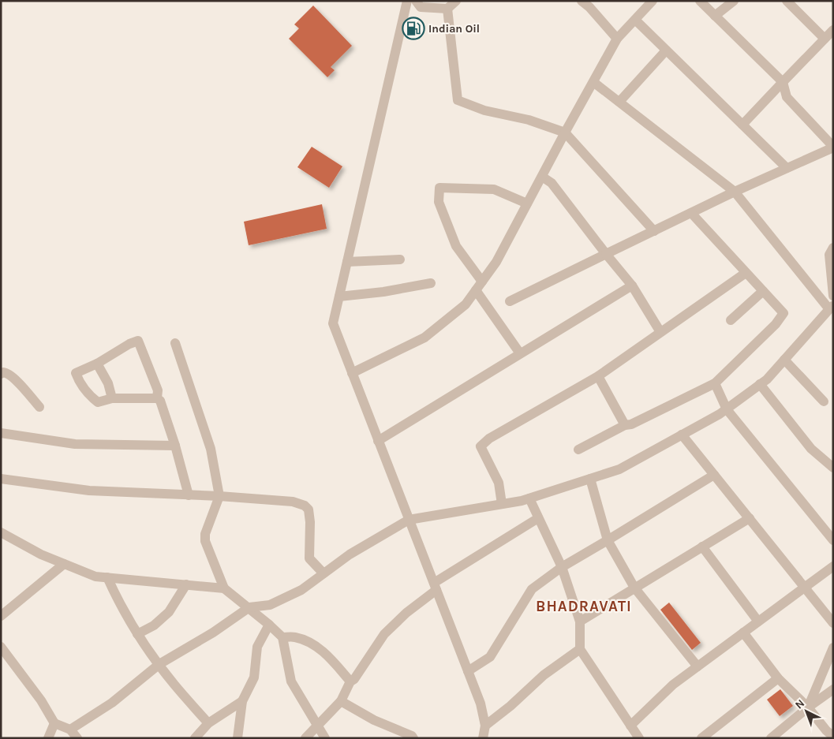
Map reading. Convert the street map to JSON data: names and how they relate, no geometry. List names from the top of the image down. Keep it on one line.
{"districts":["BHADRAVATI"],"places":{"fuel station":["Indian Oil"]},"north":"top left"}
